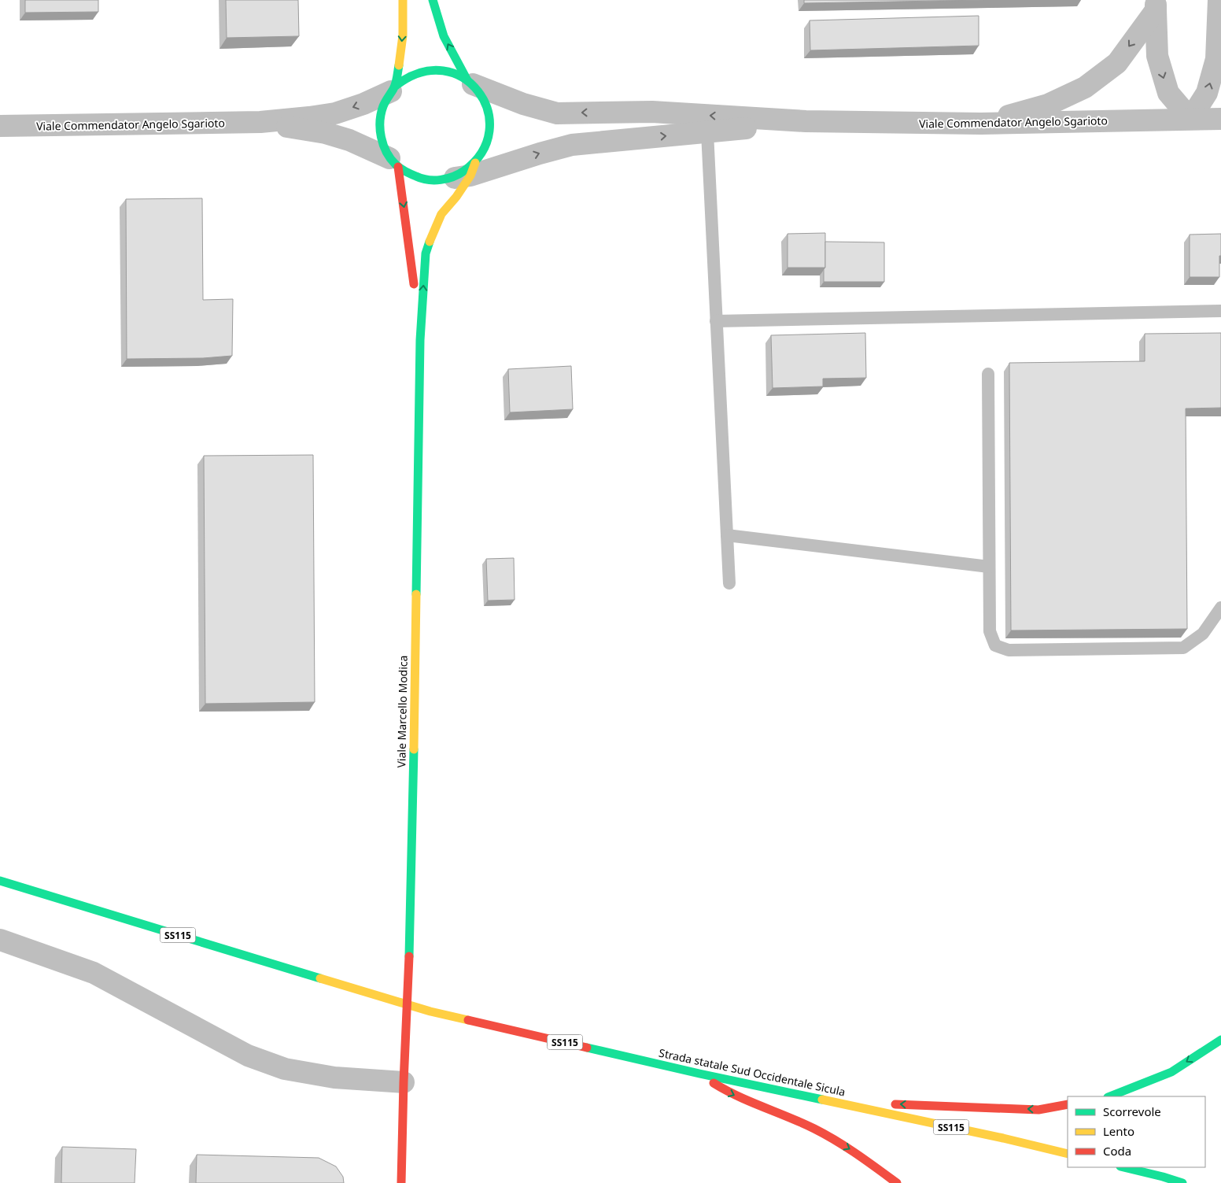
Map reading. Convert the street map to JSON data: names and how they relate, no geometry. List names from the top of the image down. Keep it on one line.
{"streets":{"main road":["Viale Marcello Modica","SS115","Strada statale Sud Occidentale Sicula"],"street":["Viale Commendator Angelo Sgarioto"]},"legend":["Scorrevole","Lento","Coda"]}
